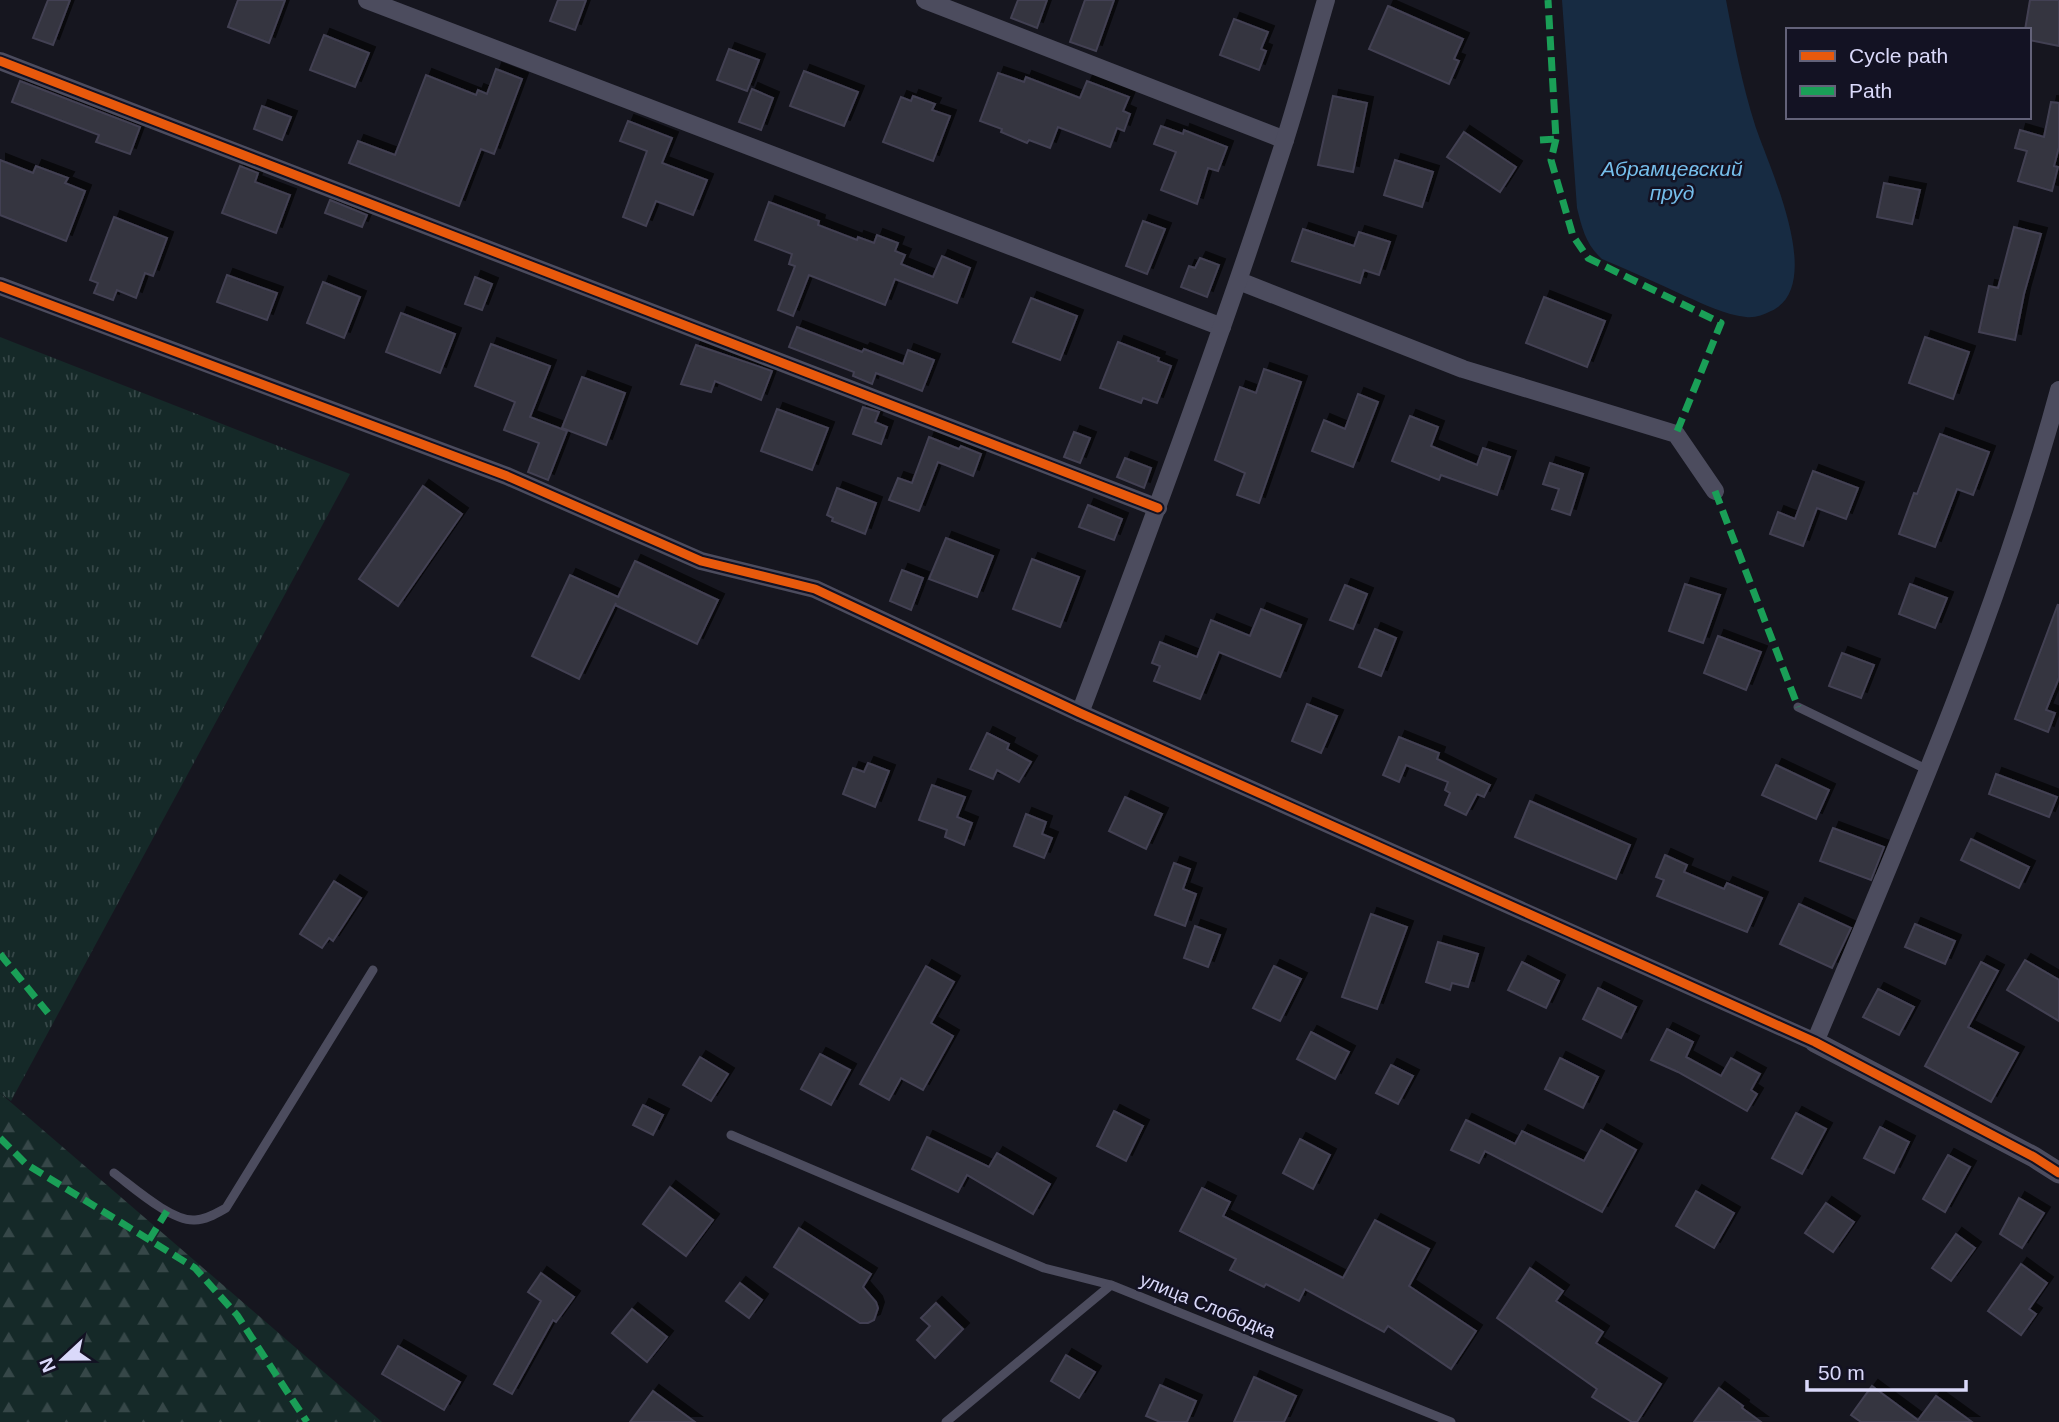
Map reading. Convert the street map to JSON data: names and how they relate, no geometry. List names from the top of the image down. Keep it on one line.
{"streets":{"lane":["улица Слободка"]},"water":["Абрамцевский пруд"],"legend":["Cycle path","Path"],"scale_bar":"50 m","north":"left"}
